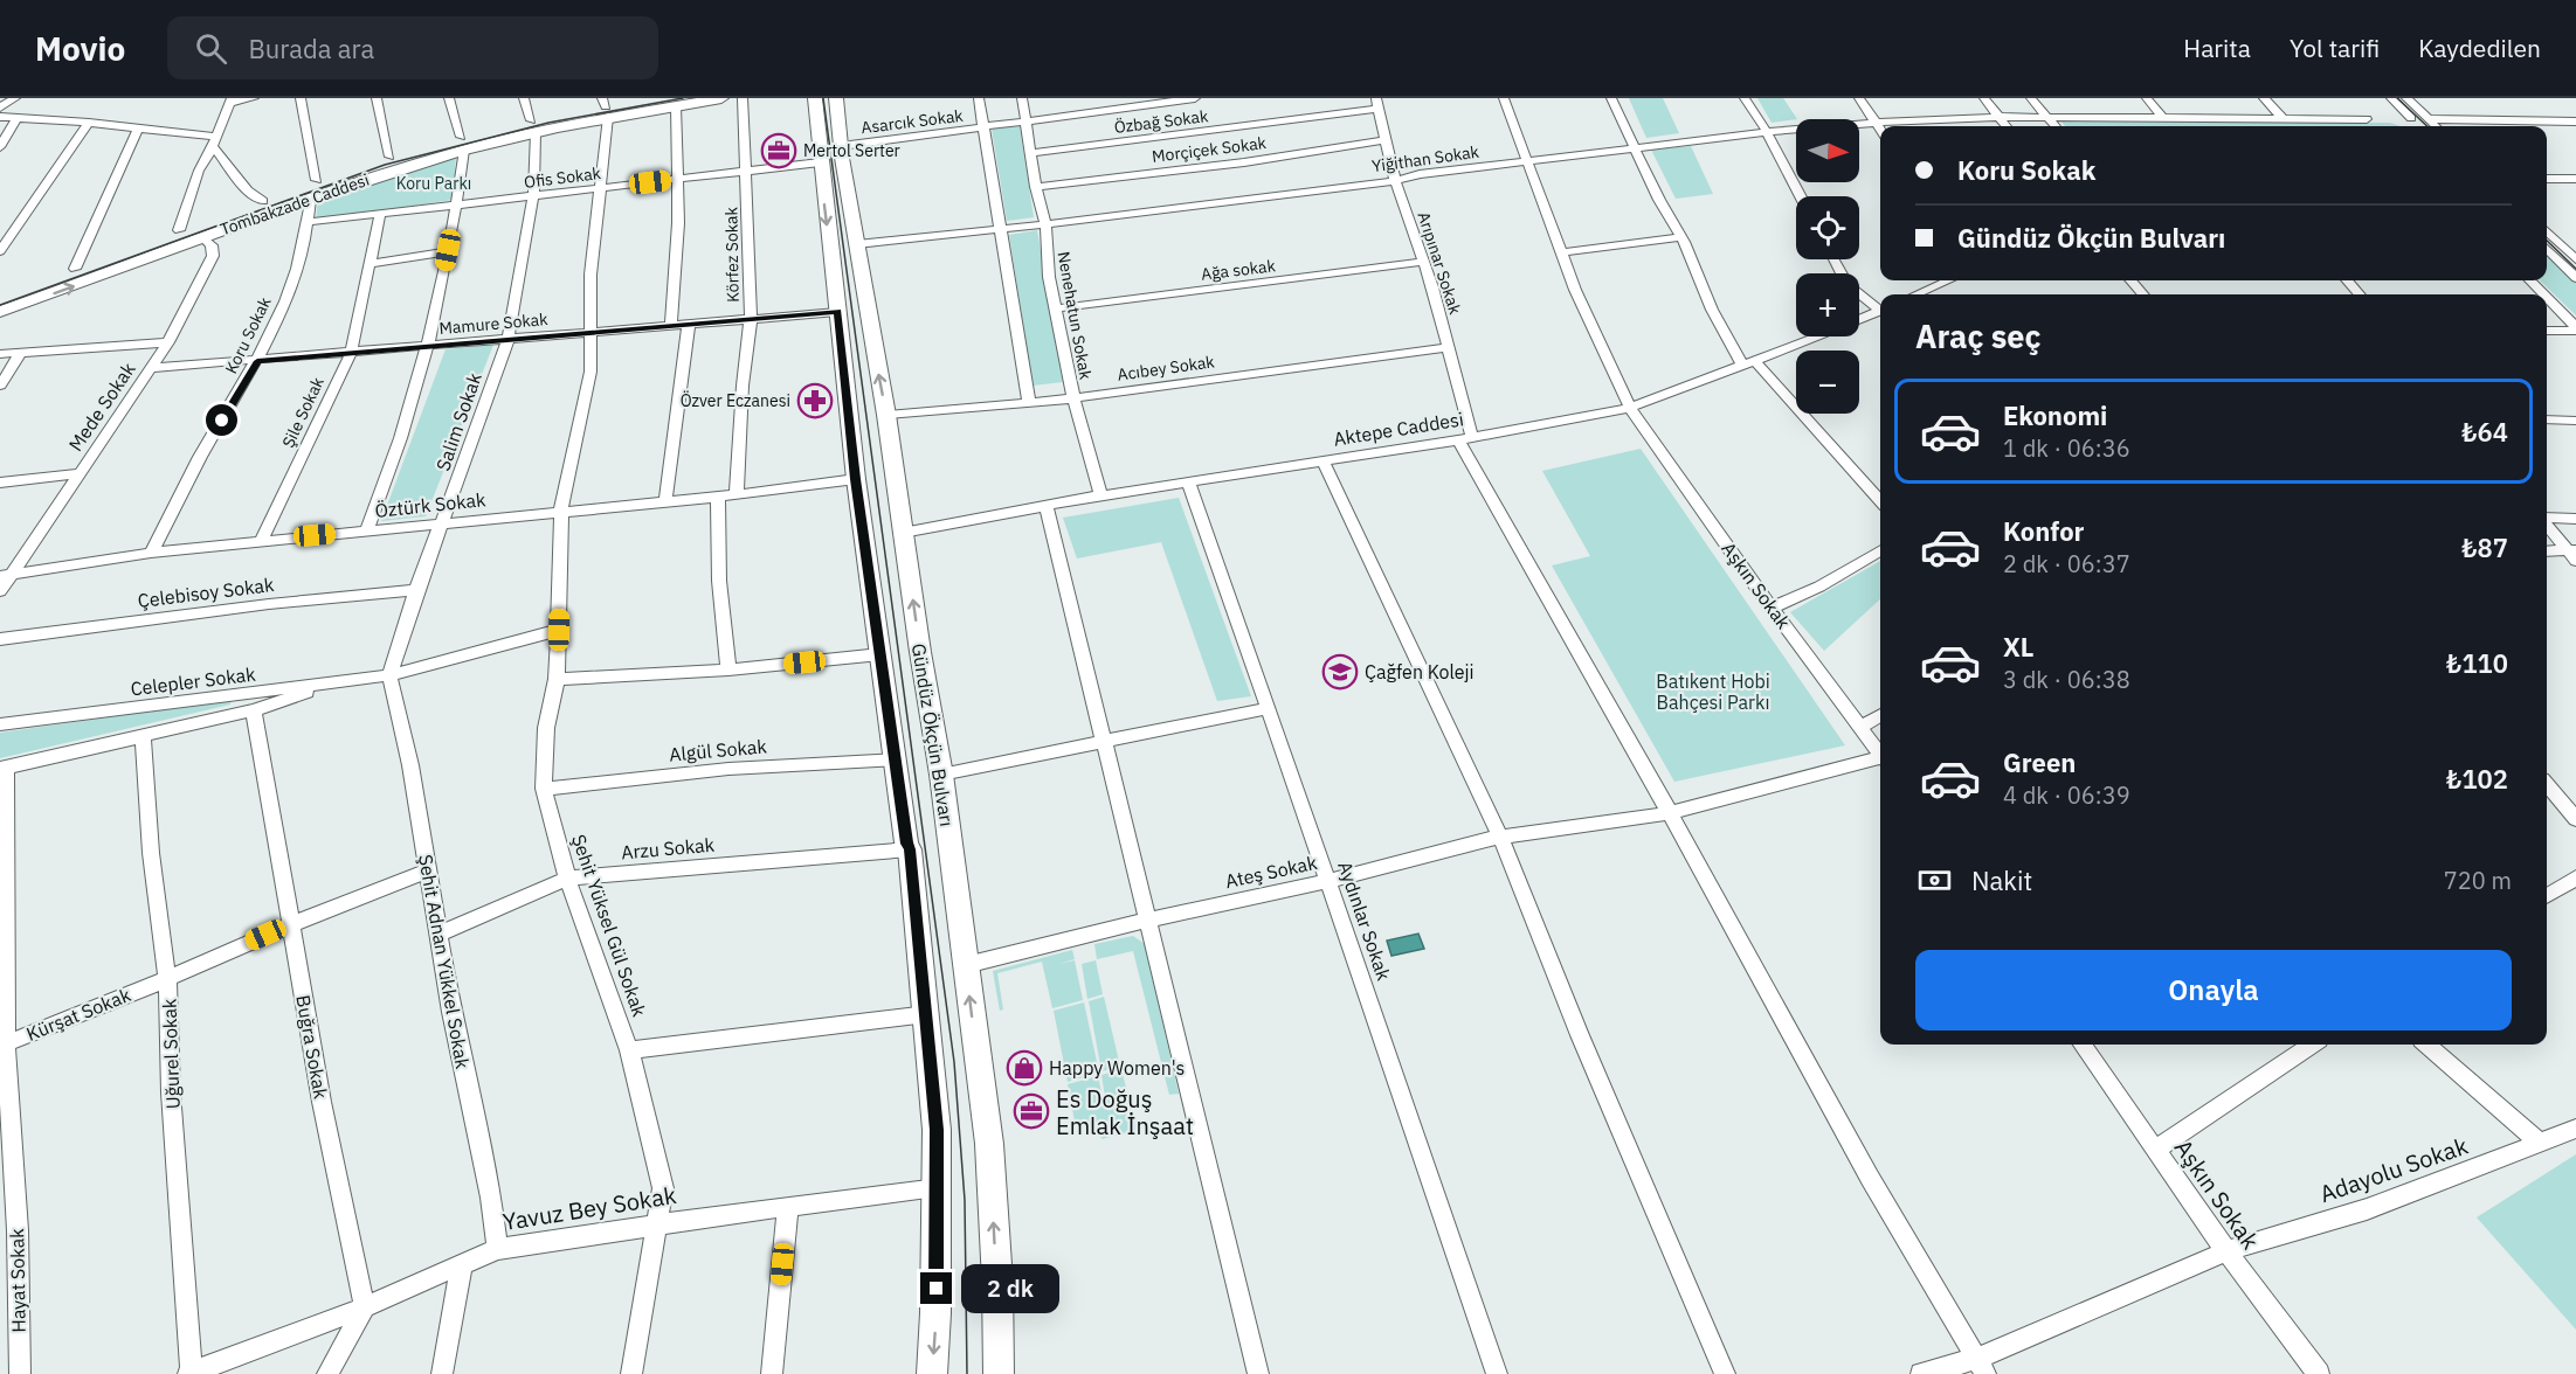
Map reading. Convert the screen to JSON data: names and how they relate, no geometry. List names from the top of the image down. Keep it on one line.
{"streets":{"street":["Asarcık Sokak","Özbağ Sokak","Morçiçek Sokak","Yiğithan Sokak","Ofis Sokak","Tombakzade Caddesi","Körfez Sokak","Arıpınar Sokak","Ağa sokak","Nenehatun Sokak","Mamure Sokak","Koru Sokak","Acıbey Sokak","Mede Sokak","Şile Sokak","Salim Sokak","Aktepe Caddesi","Öztürk Sokak","Aşkın Sokak","Çelebisoy Sokak","Celepler Sokak","Gündüz Ökçün Bulvarı","Algül Sokak","Arzu Sokak","Ateş Sokak","Aydınlar Sokak","Şehit Yüksel Gül Sokak","Şehit Adnan Yükkel Sokak","Kürşat Sokak","Buğra Sokak","Uğurel Sokak","Adayolu Sokak","Yavuz Bey Sokak","Hayat Sokak"]},"crossings":[["Asarcık Sokak","Nenehatun Sokak"],["Asarcık Sokak","Gündüz Ökçün Bulvarı"],["Özbağ Sokak","Arıpınar Sokak"],["Özbağ Sokak","Nenehatun Sokak"],["Morçiçek Sokak","Arıpınar Sokak"],["Morçiçek Sokak","Nenehatun Sokak"],["Yiğithan Sokak","Arıpınar Sokak"],["Yiğithan Sokak","Nenehatun Sokak"],["Yiğithan Sokak","Aşkın Sokak"],["Yiğithan Sokak","Gündüz Ökçün Bulvarı"],["Ofis Sokak","Körfez Sokak"],["Ofis Sokak","Koru Sokak"],["Ofis Sokak","Şile Sokak"],["Ofis Sokak","Salim Sokak"],["Ofis Sokak","Gündüz Ökçün Bulvarı"],["Ofis Sokak","Şehit Yüksel Gül Sokak"],["Tombakzade Caddesi","Koru Sokak"],["Tombakzade Caddesi","Mede Sokak"],["Tombakzade Caddesi","Salim Sokak"],["Tombakzade Caddesi","Şehit Yüksel Gül Sokak"],["Körfez Sokak","Mamure Sokak"],["Körfez Sokak","Öztürk Sokak"],["Arıpınar Sokak","Ağa sokak"],["Arıpınar Sokak","Acıbey Sokak"],["Arıpınar Sokak","Aktepe Caddesi"],["Arıpınar Sokak","Ateş Sokak"],["Arıpınar Sokak","Adayolu Sokak"],["Ağa sokak","Nenehatun Sokak"],["Nenehatun Sokak","Acıbey Sokak"],["Nenehatun Sokak","Aktepe Caddesi"],["Mamure Sokak","Koru Sokak"],["Mamure Sokak","Mede Sokak"],["Mamure Sokak","Şile Sokak"],["Mamure Sokak","Salim Sokak"],["Mamure Sokak","Gündüz Ökçün Bulvarı"],["Mamure Sokak","Şehit Yüksel Gül Sokak"],["Koru Sokak","Öztürk Sokak"],["Acıbey Sokak","Gündüz Ökçün Bulvarı"],["Mede Sokak","Öztürk Sokak"],["Şile Sokak","Öztürk Sokak"],["Salim Sokak","Öztürk Sokak"],["Salim Sokak","Çelebisoy Sokak"],["Salim Sokak","Celepler Sokak"],["Salim Sokak","Şehit Adnan Yükkel Sokak"],["Aktepe Caddesi","Aşkın Sokak"],["Aktepe Caddesi","Gündüz Ökçün Bulvarı"],["Aktepe Caddesi","Aydınlar Sokak"],["Öztürk Sokak","Gündüz Ökçün Bulvarı"],["Öztürk Sokak","Şehit Yüksel Gül Sokak"],["Aşkın Sokak","Adayolu Sokak"],["Celepler Sokak","Şehit Yüksel Gül Sokak"],["Celepler Sokak","Şehit Adnan Yükkel Sokak"],["Gündüz Ökçün Bulvarı","Algül Sokak"],["Gündüz Ökçün Bulvarı","Arzu Sokak"],["Gündüz Ökçün Bulvarı","Ateş Sokak"],["Gündüz Ökçün Bulvarı","Yavuz Bey Sokak"],["Algül Sokak","Şehit Yüksel Gül Sokak"],["Arzu Sokak","Şehit Yüksel Gül Sokak"],["Arzu Sokak","Şehit Adnan Yükkel Sokak"],["Ateş Sokak","Aydınlar Sokak"],["Şehit Yüksel Gül Sokak","Yavuz Bey Sokak"],["Şehit Adnan Yükkel Sokak","Kürşat Sokak"],["Şehit Adnan Yükkel Sokak","Yavuz Bey Sokak"],["Kürşat Sokak","Buğra Sokak"],["Kürşat Sokak","Uğurel Sokak"],["Kürşat Sokak","Hayat Sokak"],["Buğra Sokak","Yavuz Bey Sokak"],["Uğurel Sokak","Yavuz Bey Sokak"]],"parks":["Koru Parkı","Batıkent Hobi Bahçesi Parkı"],"places":{"office":["Mertol Serter","Es Doğuş Emlak İnşaat"],"pharmacy":["Özver Eczanesi"],"school or university":["Çağfen Koleji"],"shop":["Happy Women's"]},"north":"right","page":{"header":"Movio","search":"Burada ara","nav":["Harita","Yol tarifi","Kaydedilen"],"map_buttons":["+","−"],"banner":["Koru Sokak","Gündüz Ökçün Bulvarı"],"heading":"Araç seç","list":[{"name":"Ekonomi","note":"1 dk · 06:36","value":"₺64"},{"name":"Konfor","note":"2 dk · 06:37","value":"₺87"},{"name":"XL","note":"3 dk · 06:38","value":"₺110"},{"name":"Green","note":"4 dk · 06:39","value":"₺102"}],"pay":["Nakit","720 m"],"buttons":"Onayla","bubble":"2 dk"}}
